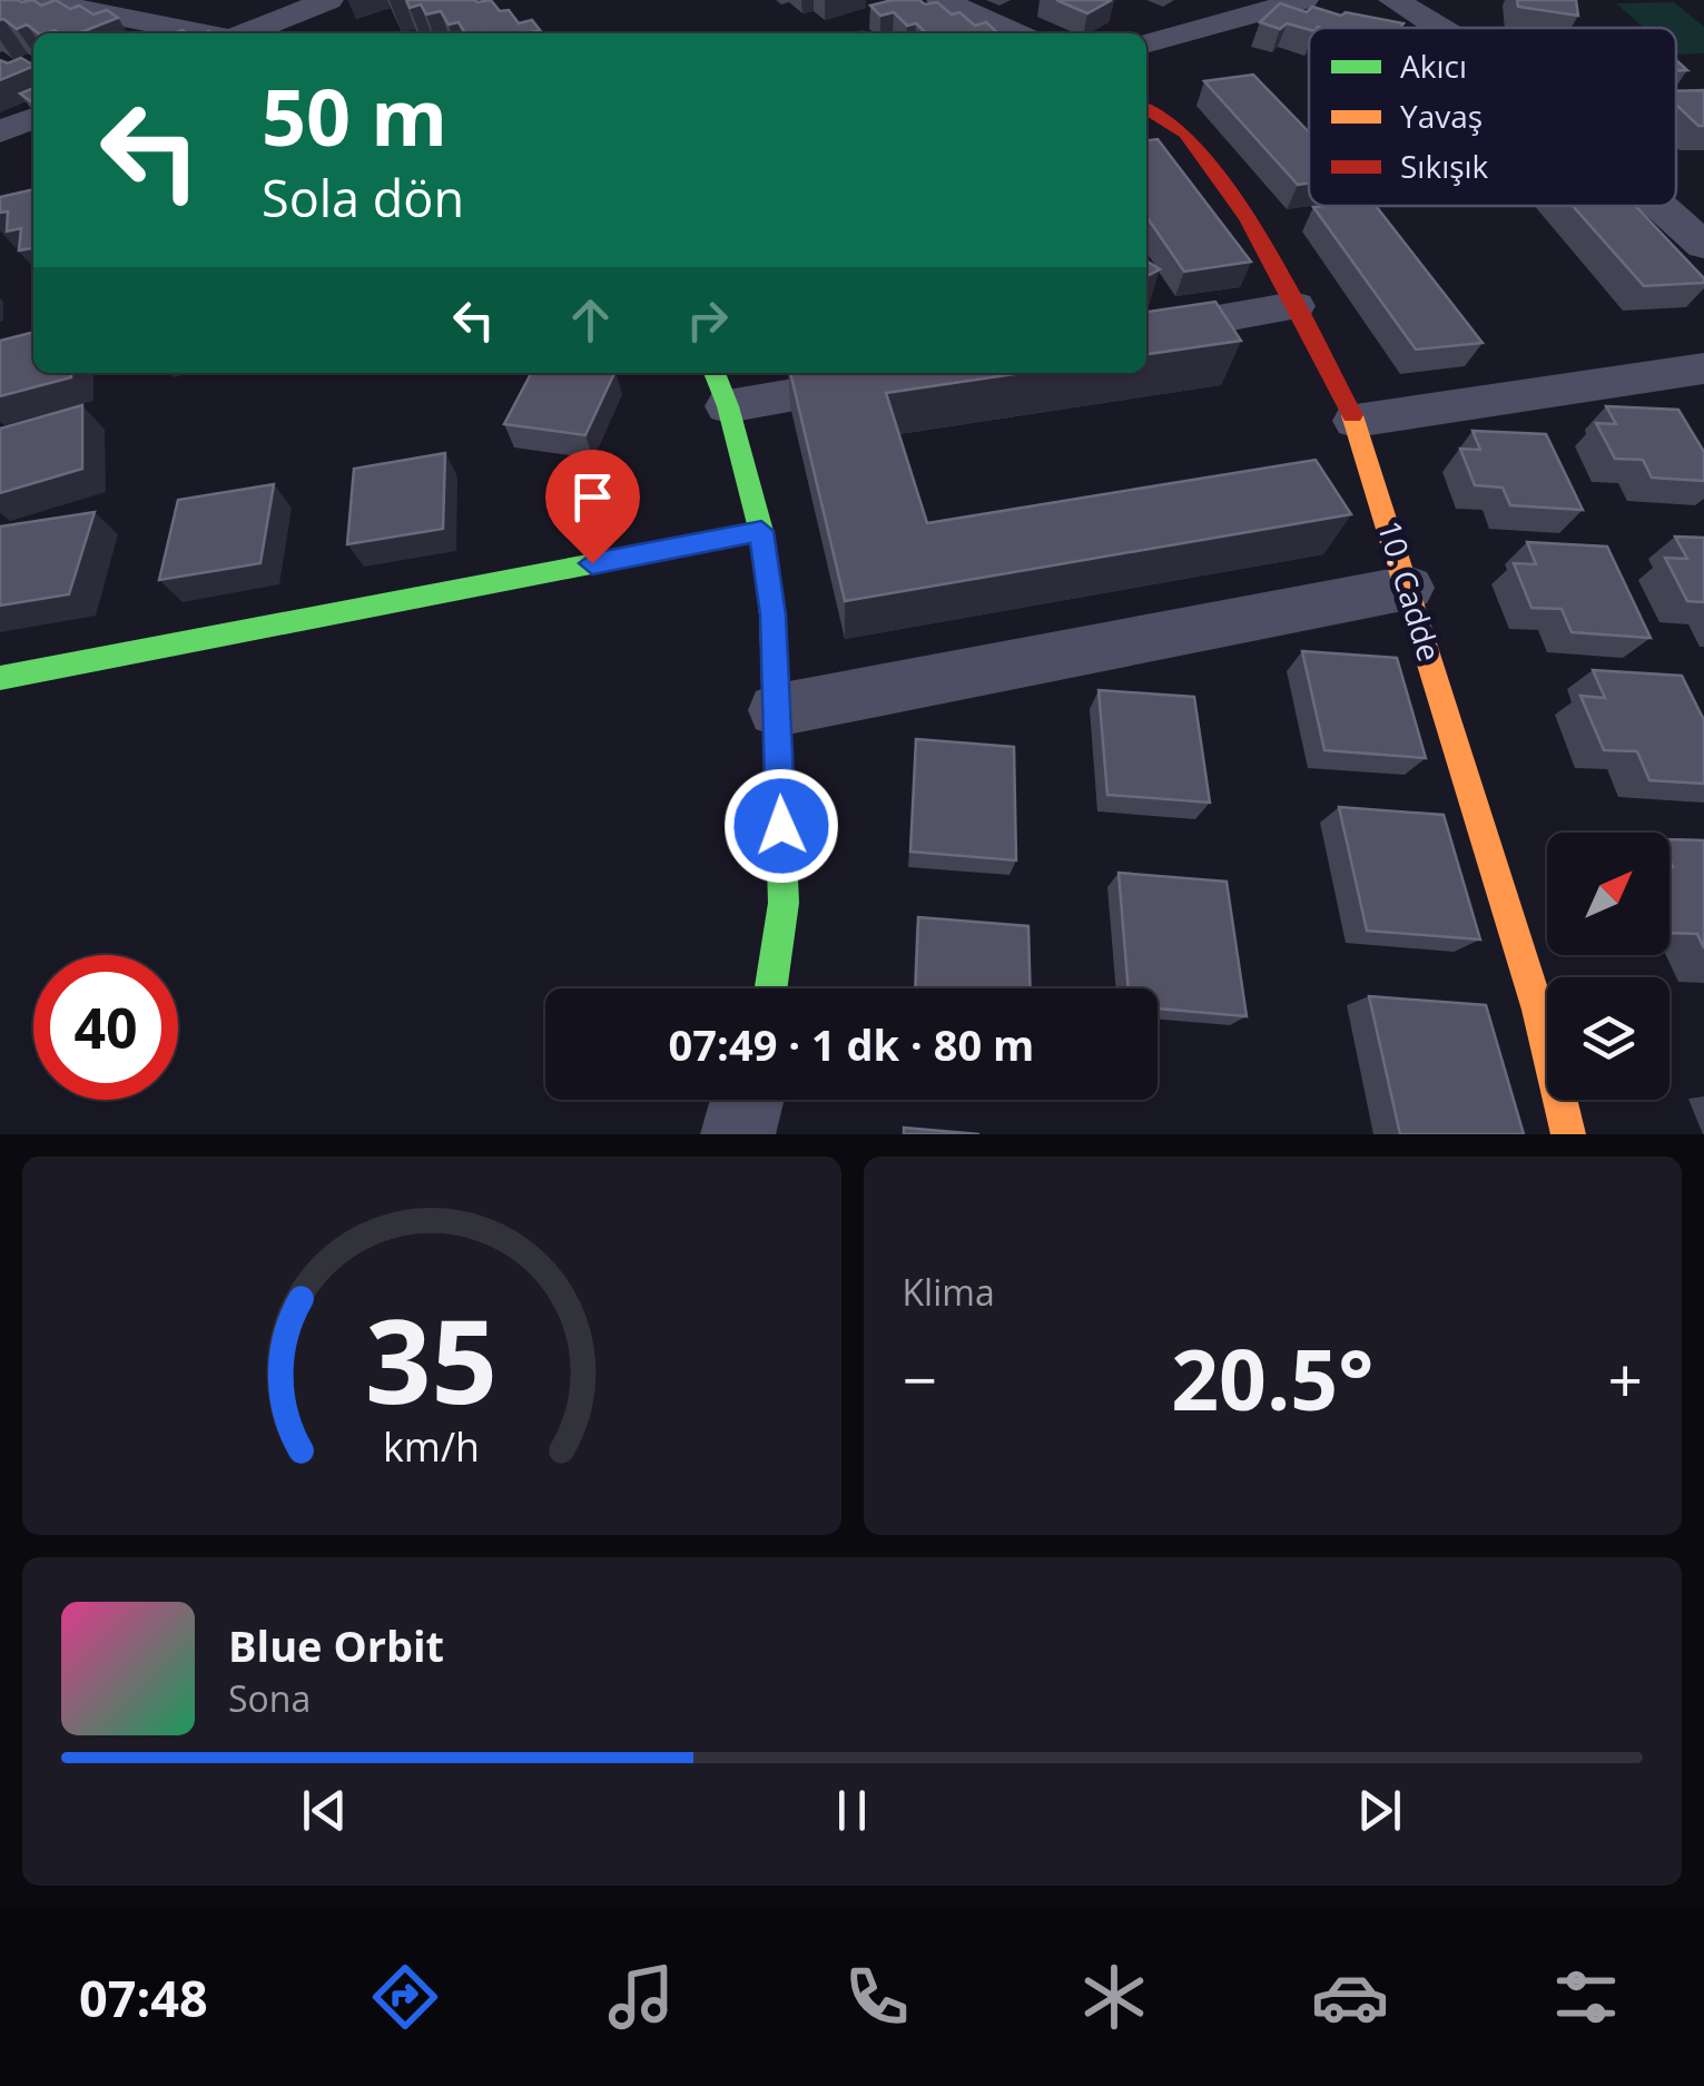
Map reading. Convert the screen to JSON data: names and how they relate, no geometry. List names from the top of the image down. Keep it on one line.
{"streets":{"street":["10. Cadde"]},"legend":["Akıcı","Yavaş","Sıkışık"],"north":"top right","page":{"turn":["50 m","Sola dön"],"limit":"40","trip":"07:49 · 1 dk · 80 m","tile":"Klima","heat":["−","20.5°","+"],"song":["Blue Orbit","Sona"],"tabs":"07:48","gauge":["35","km/h"]}}
